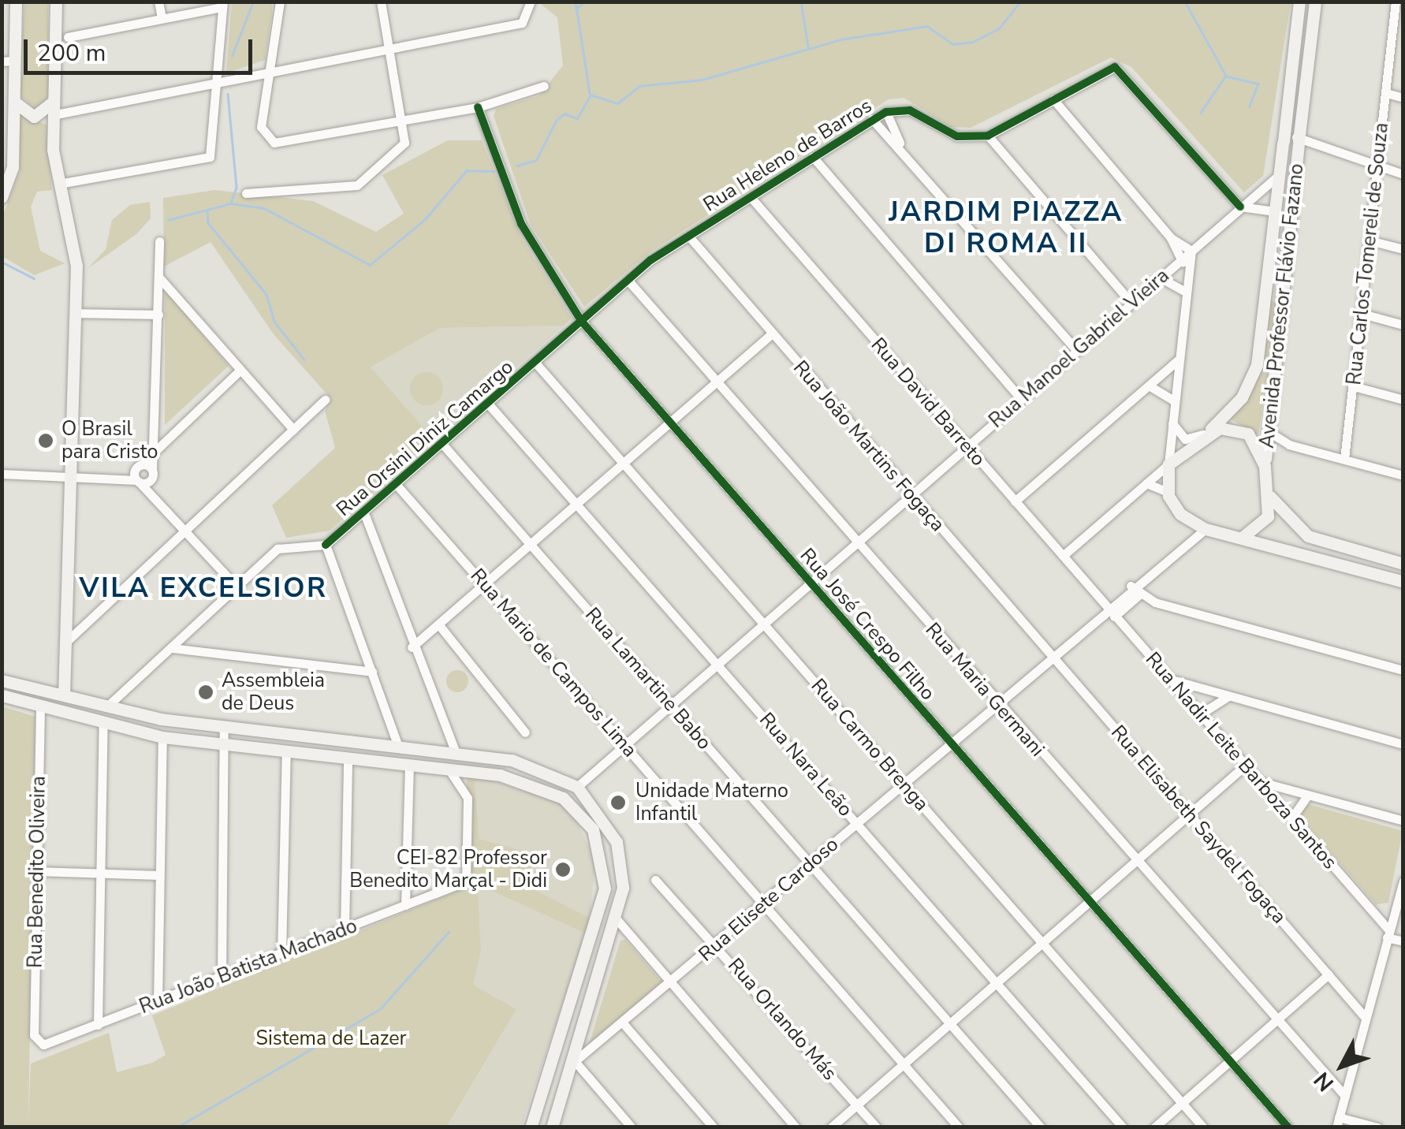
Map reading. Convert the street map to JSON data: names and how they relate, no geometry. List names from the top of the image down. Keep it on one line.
{"streets":{"main road":["Avenida Professor Flávio Fazano"],"street":["Rua Heleno de Barros","Rua Carlos Tomereli de Souza","Rua Manoel Gabriel Vieira","Rua David Barreto","Rua Orsini Diniz Camargo","Rua João Martins Fogaça","Rua José Crespo Filho","Rua Mario de Campos Lima","Rua Lamartine Babo","Rua Maria Germani","Rua Carmo Brenga","Rua Nadir Leite Barboza Santos","Rua Nara Leão","Rua Elisabeth Saydel Fogaça","Rua Benedito Oliveira","Rua Elisete Cardoso","Rua João Batista Machado","Rua Orlando Más"]},"crossings":[["Rua Heleno de Barros","Rua David Barreto"],["Rua Heleno de Barros","Rua Orsini Diniz Camargo"],["Rua Heleno de Barros","Rua João Martins Fogaça"],["Avenida Professor Flávio Fazano","Rua Manoel Gabriel Vieira"],["Avenida Professor Flávio Fazano","Rua Elisete Cardoso"],["Rua Manoel Gabriel Vieira","Rua David Barreto"],["Rua Manoel Gabriel Vieira","Rua João Martins Fogaça"],["Rua Manoel Gabriel Vieira","Rua José Crespo Filho"],["Rua Manoel Gabriel Vieira","Rua Mario de Campos Lima"],["Rua Manoel Gabriel Vieira","Rua Lamartine Babo"],["Rua Manoel Gabriel Vieira","Rua Maria Germani"],["Rua Manoel Gabriel Vieira","Rua Carmo Brenga"],["Rua Manoel Gabriel Vieira","Rua Nara Leão"],["Rua David Barreto","Rua Nadir Leite Barboza Santos"],["Rua David Barreto","Rua Elisete Cardoso"],["Rua Orsini Diniz Camargo","Rua José Crespo Filho"],["Rua Orsini Diniz Camargo","Rua Mario de Campos Lima"],["Rua Orsini Diniz Camargo","Rua Lamartine Babo"],["Rua Orsini Diniz Camargo","Rua Maria Germani"],["Rua Orsini Diniz Camargo","Rua Carmo Brenga"],["Rua Orsini Diniz Camargo","Rua Nara Leão"],["Rua João Martins Fogaça","Rua Elisabeth Saydel Fogaça"],["Rua João Martins Fogaça","Rua Elisete Cardoso"],["Rua José Crespo Filho","Rua Elisete Cardoso"],["Rua Mario de Campos Lima","Rua Elisete Cardoso"],["Rua Lamartine Babo","Rua Elisete Cardoso"],["Rua Maria Germani","Rua Elisete Cardoso"],["Rua Carmo Brenga","Rua Elisete Cardoso"],["Rua Nadir Leite Barboza Santos","Rua Elisete Cardoso"],["Rua Nara Leão","Rua Elisete Cardoso"],["Rua Elisabeth Saydel Fogaça","Rua Elisete Cardoso"],["Rua Benedito Oliveira","Rua João Batista Machado"],["Rua Elisete Cardoso","Rua Orlando Más"]],"districts":["JARDIM PIAZZA DI ROMA II","VILA EXCELSIOR"],"parks":["Sistema de Lazer"],"places":["O Brasil para Cristo","Assembleia de Deus","Unidade Materno Infantil","CEI-82 Professor Benedito Marçal - Didi"],"scale_bar":"200 m","north":"bottom left"}
